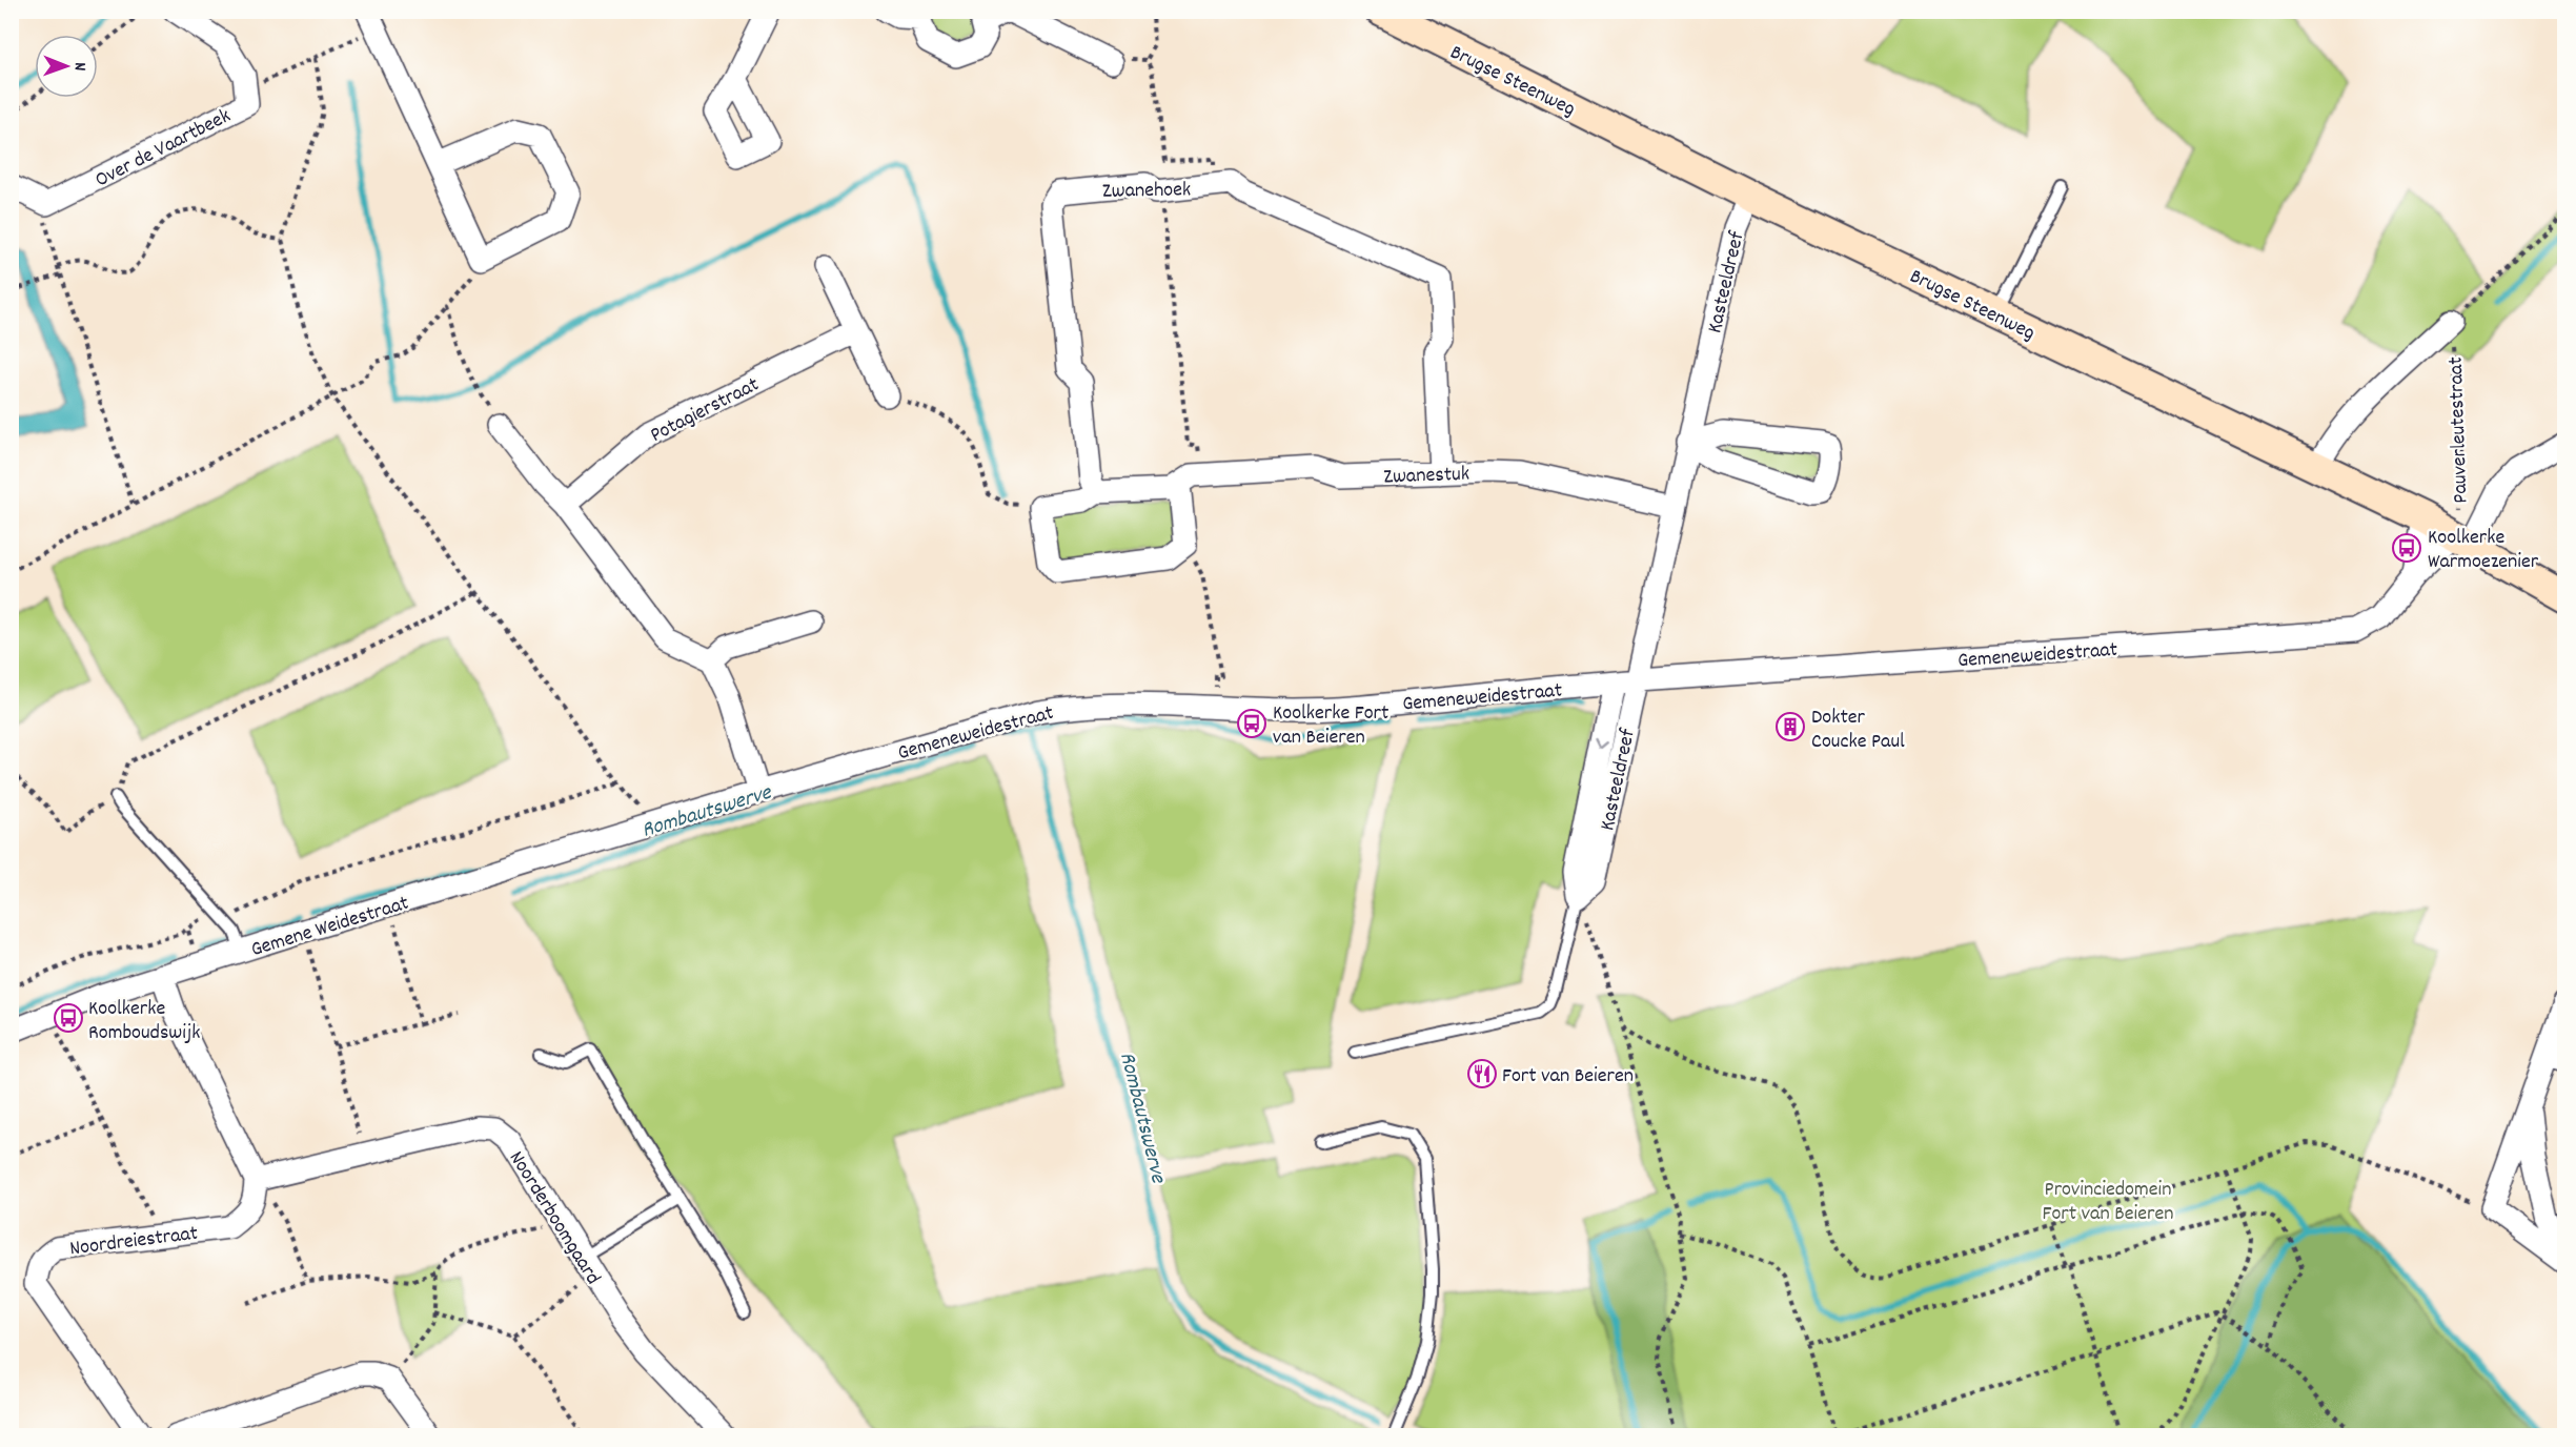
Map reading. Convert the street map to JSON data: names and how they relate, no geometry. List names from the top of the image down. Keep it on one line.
{"streets":{"main road":["Brugse Steenweg"],"street":["Over de Vaartbeek","Zwanehoek","Kasteeldreef","Potagierstraat","Pauverleutestraat","Zwanestuk","Gemeneweidestraat","Gemene Weidestraat","Noorderboomgaard","Noordreiestraat"]},"crossings":[["Brugse Steenweg","Kasteeldreef"],["Brugse Steenweg","Pauverleutestraat"],["Brugse Steenweg","Gemeneweidestraat"],["Zwanehoek","Zwanestuk"],["Kasteeldreef","Zwanestuk"],["Kasteeldreef","Gemeneweidestraat"],["Pauverleutestraat","Gemeneweidestraat"],["Gemeneweidestraat","Gemene Weidestraat"],["Noorderboomgaard","Noordreiestraat"]],"water":["Rombautswerve"],"parks":["Provinciedomein Fort van Beieren"],"places":{"bus stop":["Koolkerke Warmoezenier","Koolkerke Fort van Beieren","Koolkerke Romboudswijk"],"building":["Dokter Coucke Paul"],"restaurant":["Fort van Beieren"]},"north":"right"}
